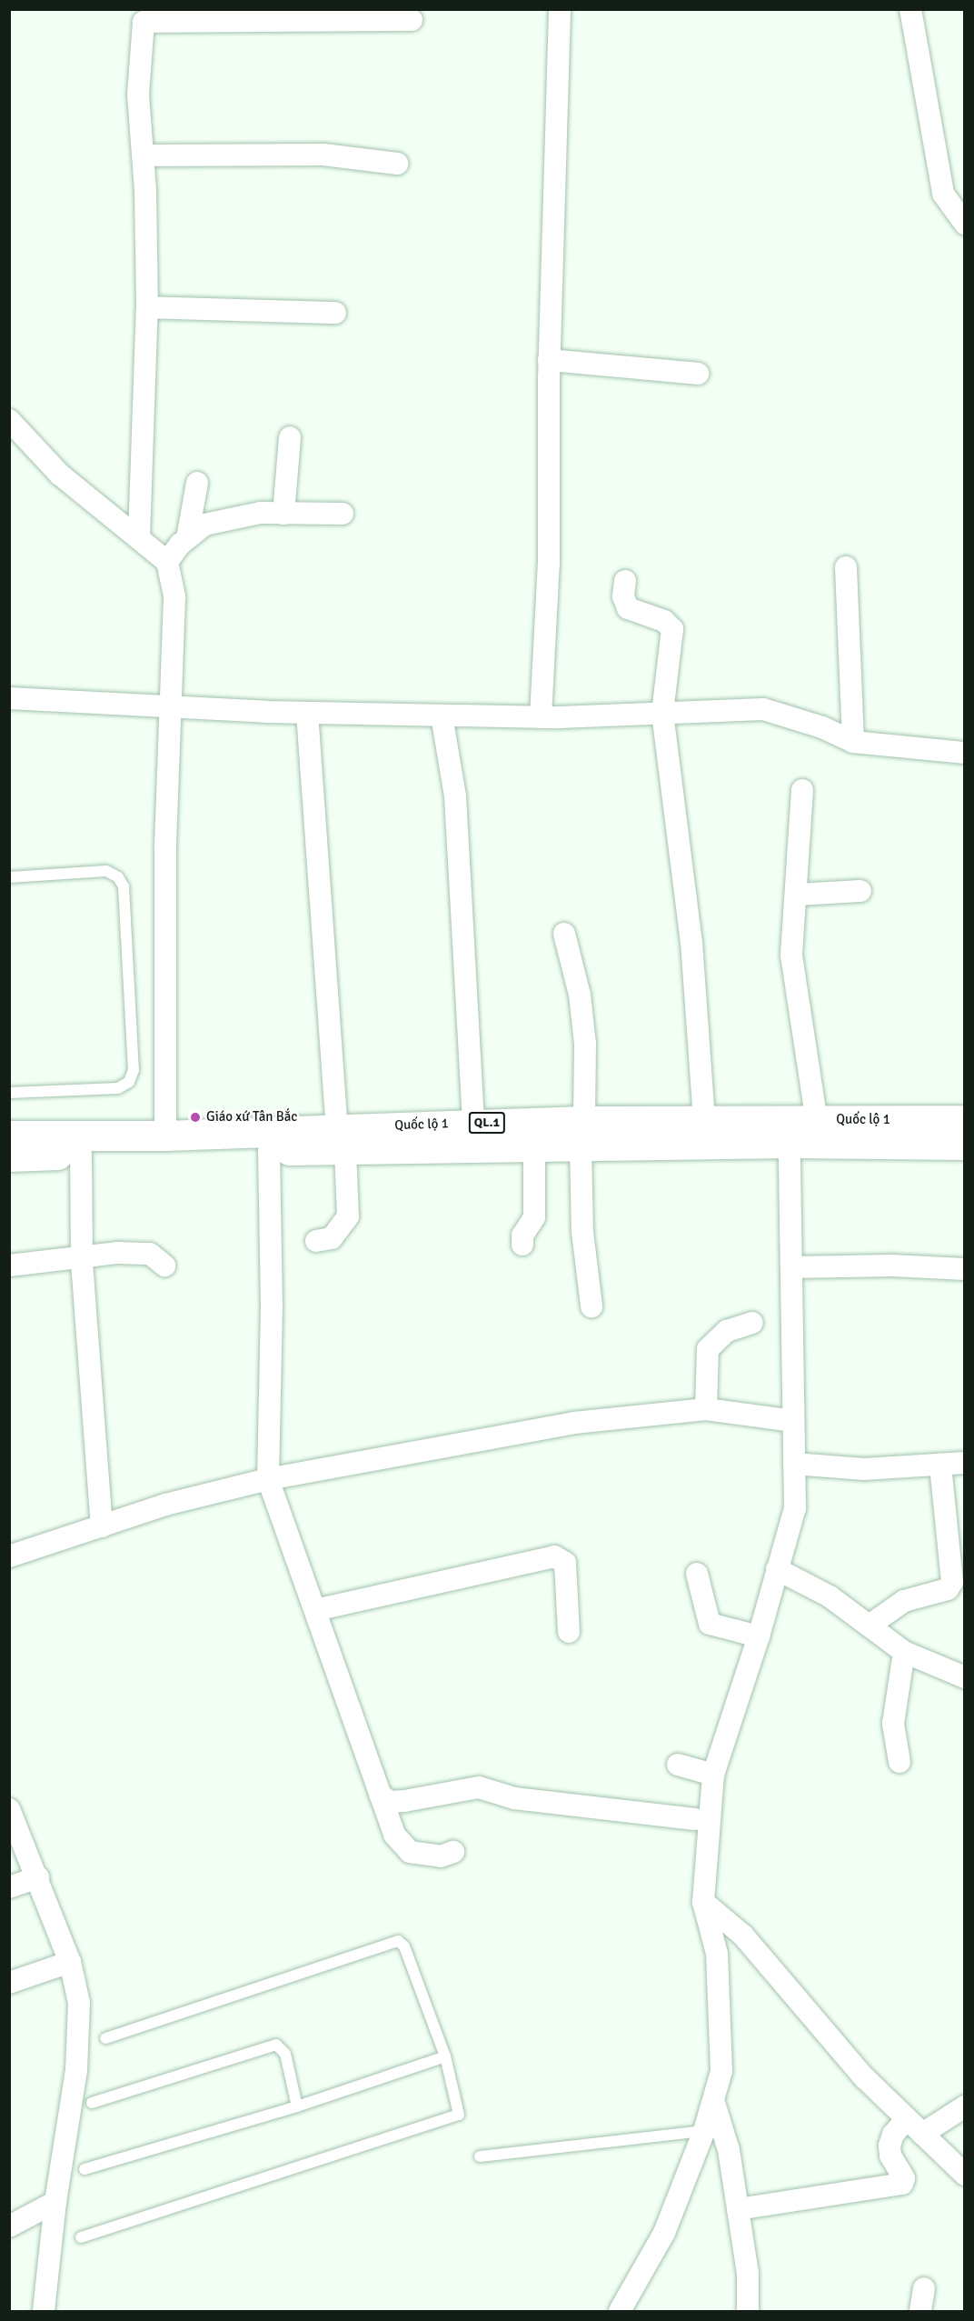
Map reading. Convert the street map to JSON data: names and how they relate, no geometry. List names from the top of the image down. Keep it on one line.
{"streets":{"highway":["Quốc lộ 1","QL.1"]},"places":["Giáo xứ Tân Bắc"]}
